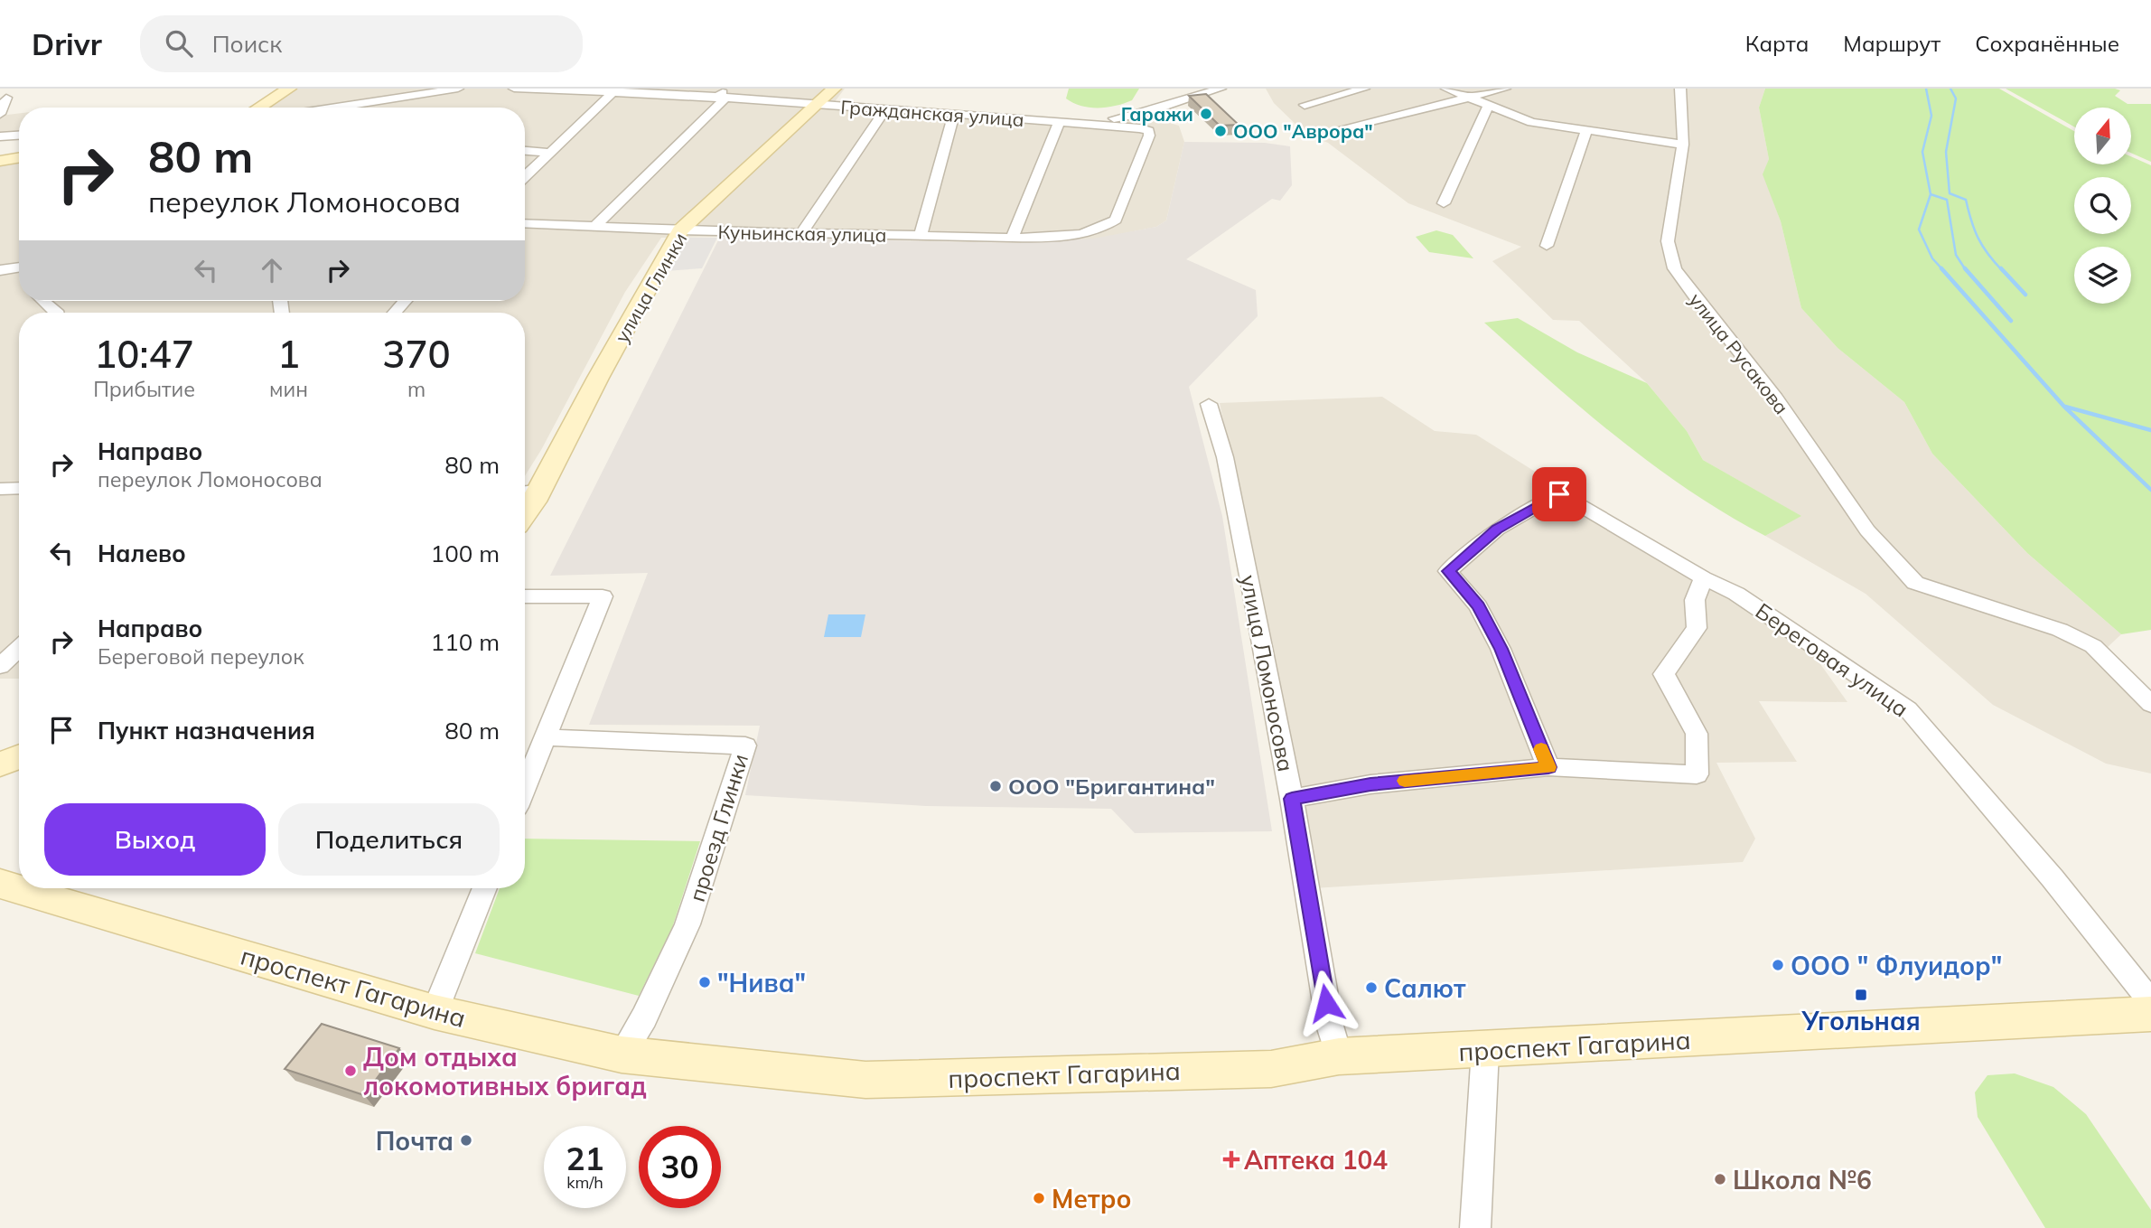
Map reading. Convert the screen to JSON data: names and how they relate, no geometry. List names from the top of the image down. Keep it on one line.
{"streets":{"main road":["улица Глинки","проспект Гагарина"],"street":["Гражданская улица","Куньинская улица","улица Русакова","Береговая улица","улица Ломоносова","проезд Глинки"]},"crossings":[["Гражданская улица","улица Глинки"],["Куньинская улица","улица Глинки"],["улица Ломоносова","проспект Гагарина"],["проезд Глинки","проспект Гагарина"]],"places":{"other":["Гаражи","ООО \"Аврора\"","ООО \"Бригантина\"","ООО \" Флуидор\"","\"Нива\"","Салют","Дом отдыха локомотивных бригад","Почта","Школа №6","Метро"],"transit":["Угольная"],"health":["Аптека 104"]},"north":"top","page":{"header":"Drivr","search":"Поиск","nav":["Карта","Маршрут","Сохранённые"],"turn":["80 m","переулок Ломоносова"],"eta":["10:47","Прибытие","1","мин","370","m"],"list":[{"name":"Направо","note":"переулок Ломоносова","value":"80 m"},{"name":"Налево","value":"100 m"},{"name":"Направо","note":"Береговой переулок","value":"110 m"},{"name":"Пункт назначения","value":"80 m"}],"buttons":["Выход","Поделиться"],"speed":"21 km/h","limit":"30"}}
